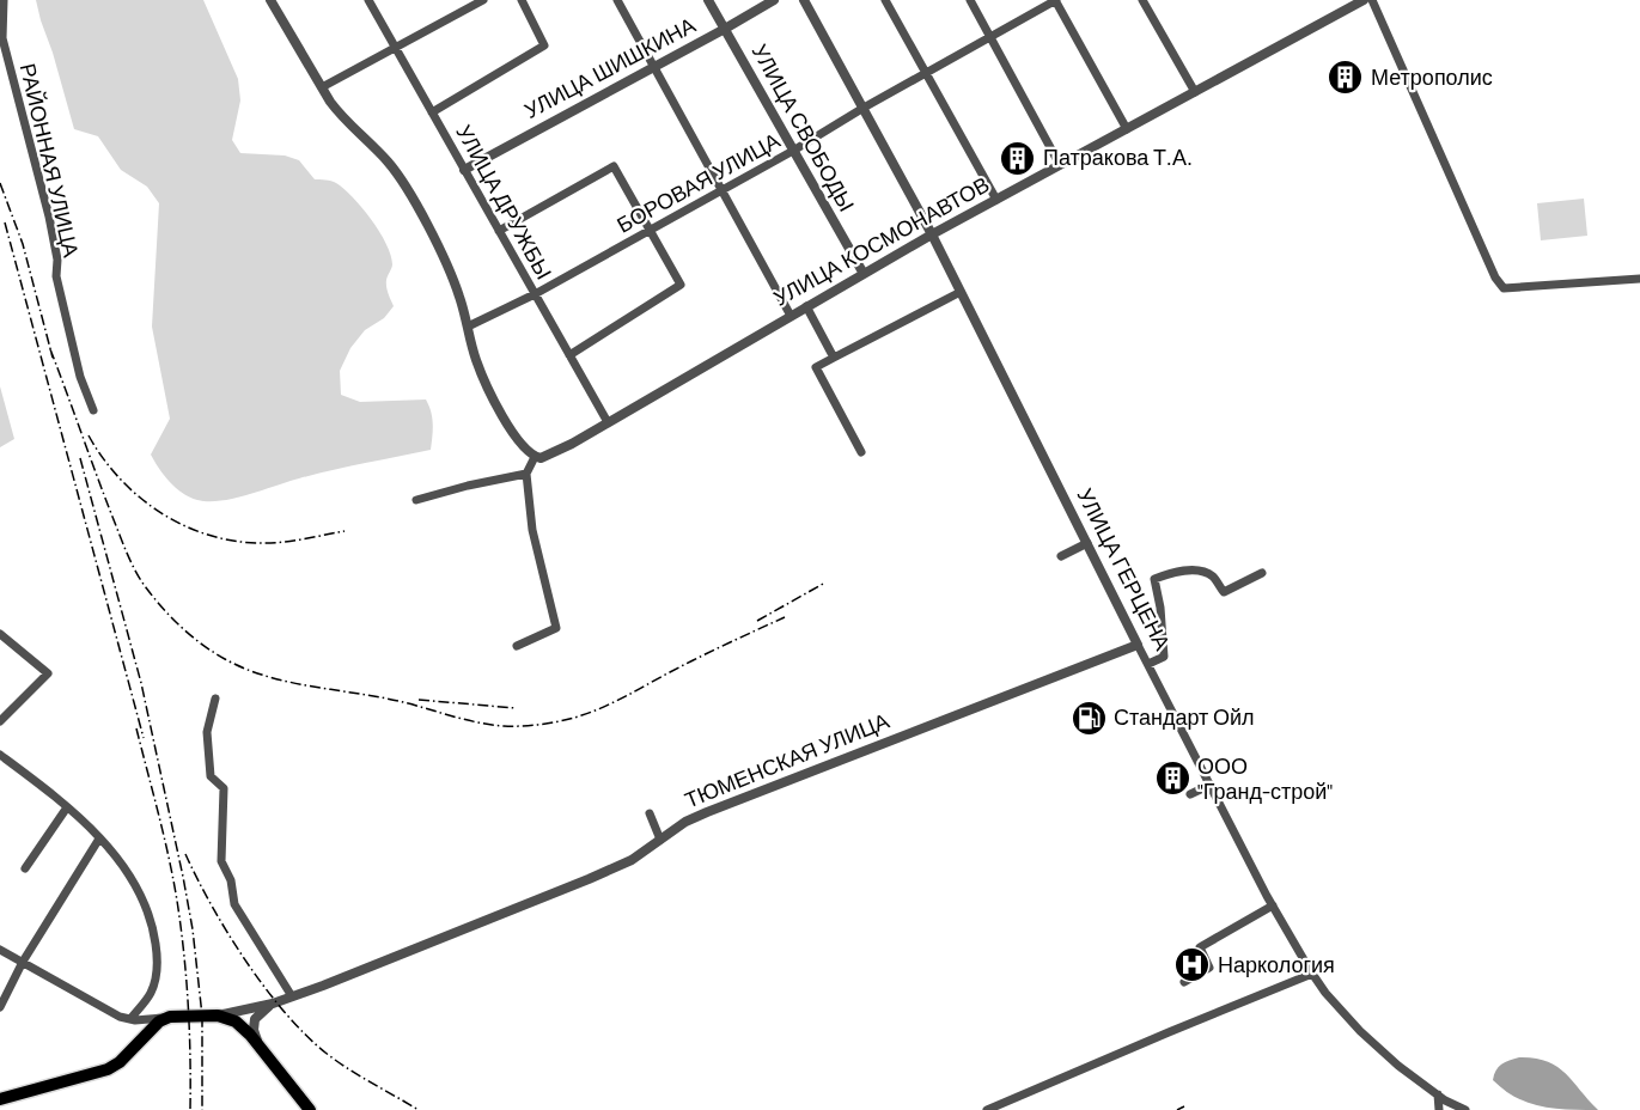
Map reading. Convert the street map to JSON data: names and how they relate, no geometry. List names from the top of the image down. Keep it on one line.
{"streets":{"street":["УЛИЦА ШИШКИНА","УЛИЦА СВОБОДЫ","РАЙОННАЯ УЛИЦА","БОРОВАЯ УЛИЦА","УЛИЦА ДРУЖБЫ","УЛИЦА КОСМОНАВТОВ","УЛИЦА ГЕРЦЕНА","ТЮМЕНСКАЯ УЛИЦА"]},"crossings":[["УЛИЦА ШИШКИНА","УЛИЦА СВОБОДЫ"],["УЛИЦА ШИШКИНА","УЛИЦА ДРУЖБЫ"],["УЛИЦА СВОБОДЫ","БОРОВАЯ УЛИЦА"],["УЛИЦА СВОБОДЫ","УЛИЦА КОСМОНАВТОВ"],["БОРОВАЯ УЛИЦА","УЛИЦА ДРУЖБЫ"],["БОРОВАЯ УЛИЦА","УЛИЦА ГЕРЦЕНА"],["УЛИЦА ДРУЖБЫ","УЛИЦА КОСМОНАВТОВ"],["УЛИЦА КОСМОНАВТОВ","УЛИЦА ГЕРЦЕНА"],["УЛИЦА ГЕРЦЕНА","ТЮМЕНСКАЯ УЛИЦА"]],"places":{"building":["Метрополис","Патракова Т.А.","ООО \"Гранд-строй\""],"fuel station":["Стандарт Ойл"],"hospital":["Наркология"]}}
